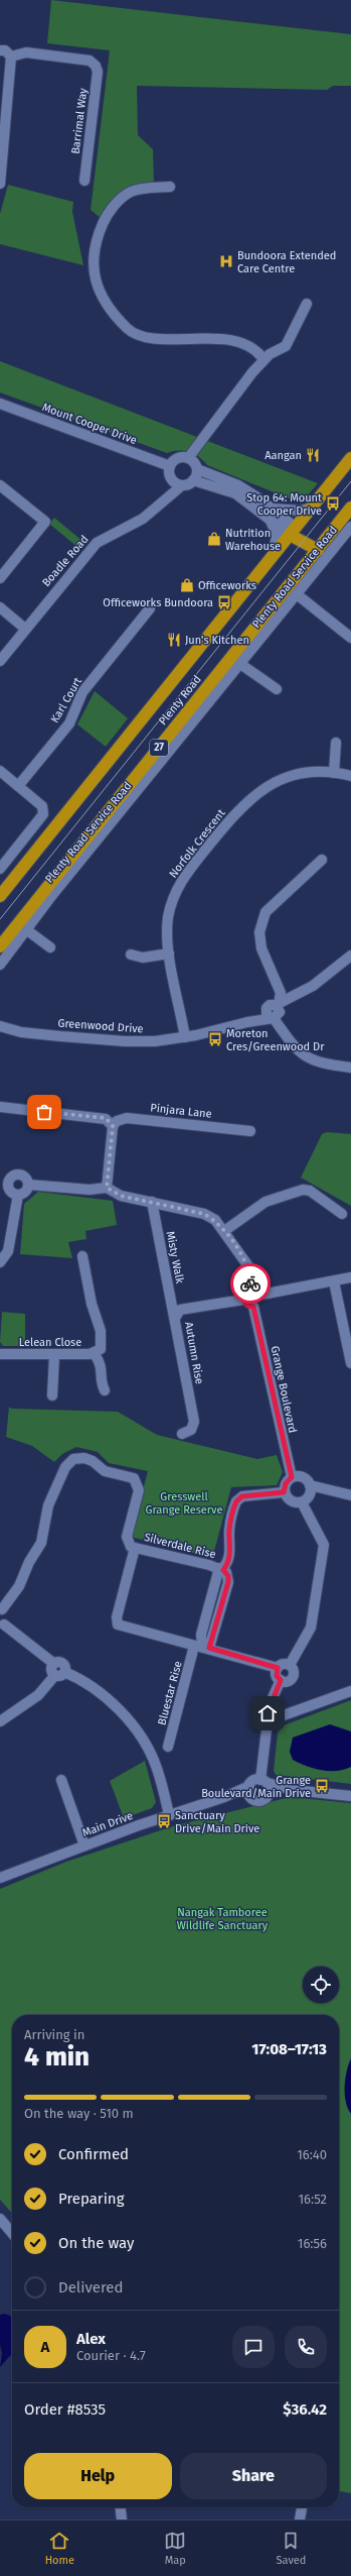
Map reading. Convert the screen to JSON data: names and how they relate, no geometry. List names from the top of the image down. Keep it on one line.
{"streets":{"highway":["Plenty Road","27"],"street":["Barrimal Way","Mount Cooper Drive","Boadle Road","Plenty Road Service Road","Karl Court","Norfolk Crescent","Greenwood Drive","Pinjara Lane","Misty Walk","Lelean Close","Autumn Rise","Grange Boulevard","Silverdale Rise","Bluestar Rise","Main Drive"]},"crossings":[["Mount Cooper Drive","Boadle Road"],["Plenty Road Service Road","Plenty Road"],["Norfolk Crescent","Greenwood Drive"],["Misty Walk","Autumn Rise"],["Autumn Rise","Grange Boulevard"]],"parks":["Gresswell Grange Reserve","Nangak Tamboree Wildlife Sanctuary"],"places":{"hospital":["Bundoora Extended Care Centre"],"restaurant":["Aangan","Jun's Kitchen"],"bus stop":["Stop 64: Mount Cooper Drive","Officeworks Bundoora","Moreton Cres/Greenwood Dr","Grange Boulevard/Main Drive","Sanctuary Drive/Main Drive"],"shop":["Nutrition Warehouse","Officeworks"]},"page":{"heading":["4 min","Arriving in","17:08–17:13"],"panel":["Alex","Courier · 4.7","Order #8535","$36.42"],"bar":"On the way · 510 m","list":[["Confirmed","16:40"],["Preparing","16:52"],["On the way","16:56"],"Delivered"],"round":"A","buttons":["Help","Share"],"tabs":["Home","Map","Saved"]}}
